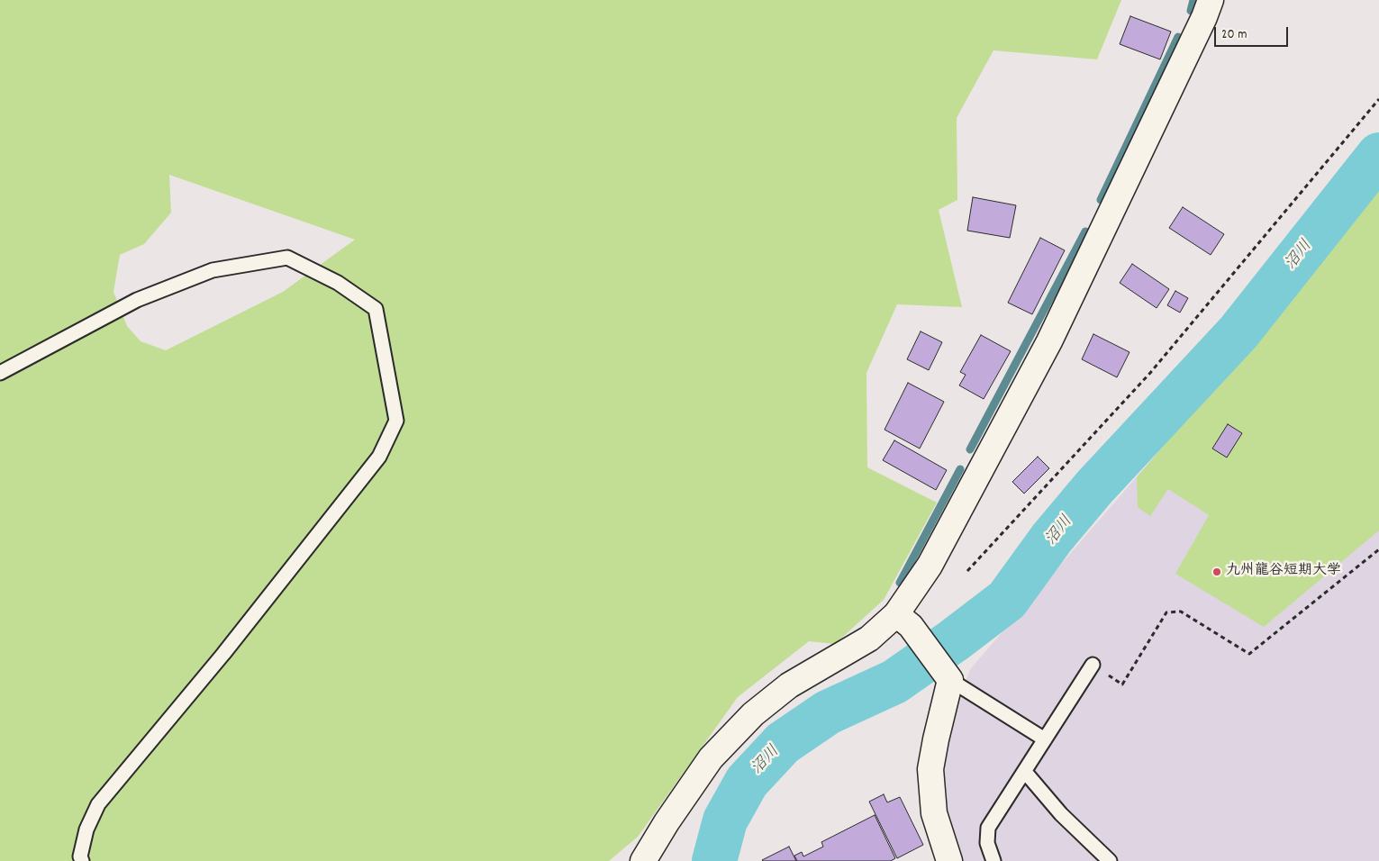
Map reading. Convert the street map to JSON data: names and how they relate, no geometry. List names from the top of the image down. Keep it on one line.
{"water":["沼川"],"places":["九州龍谷短期大学"],"scale_bar":"20 m"}
